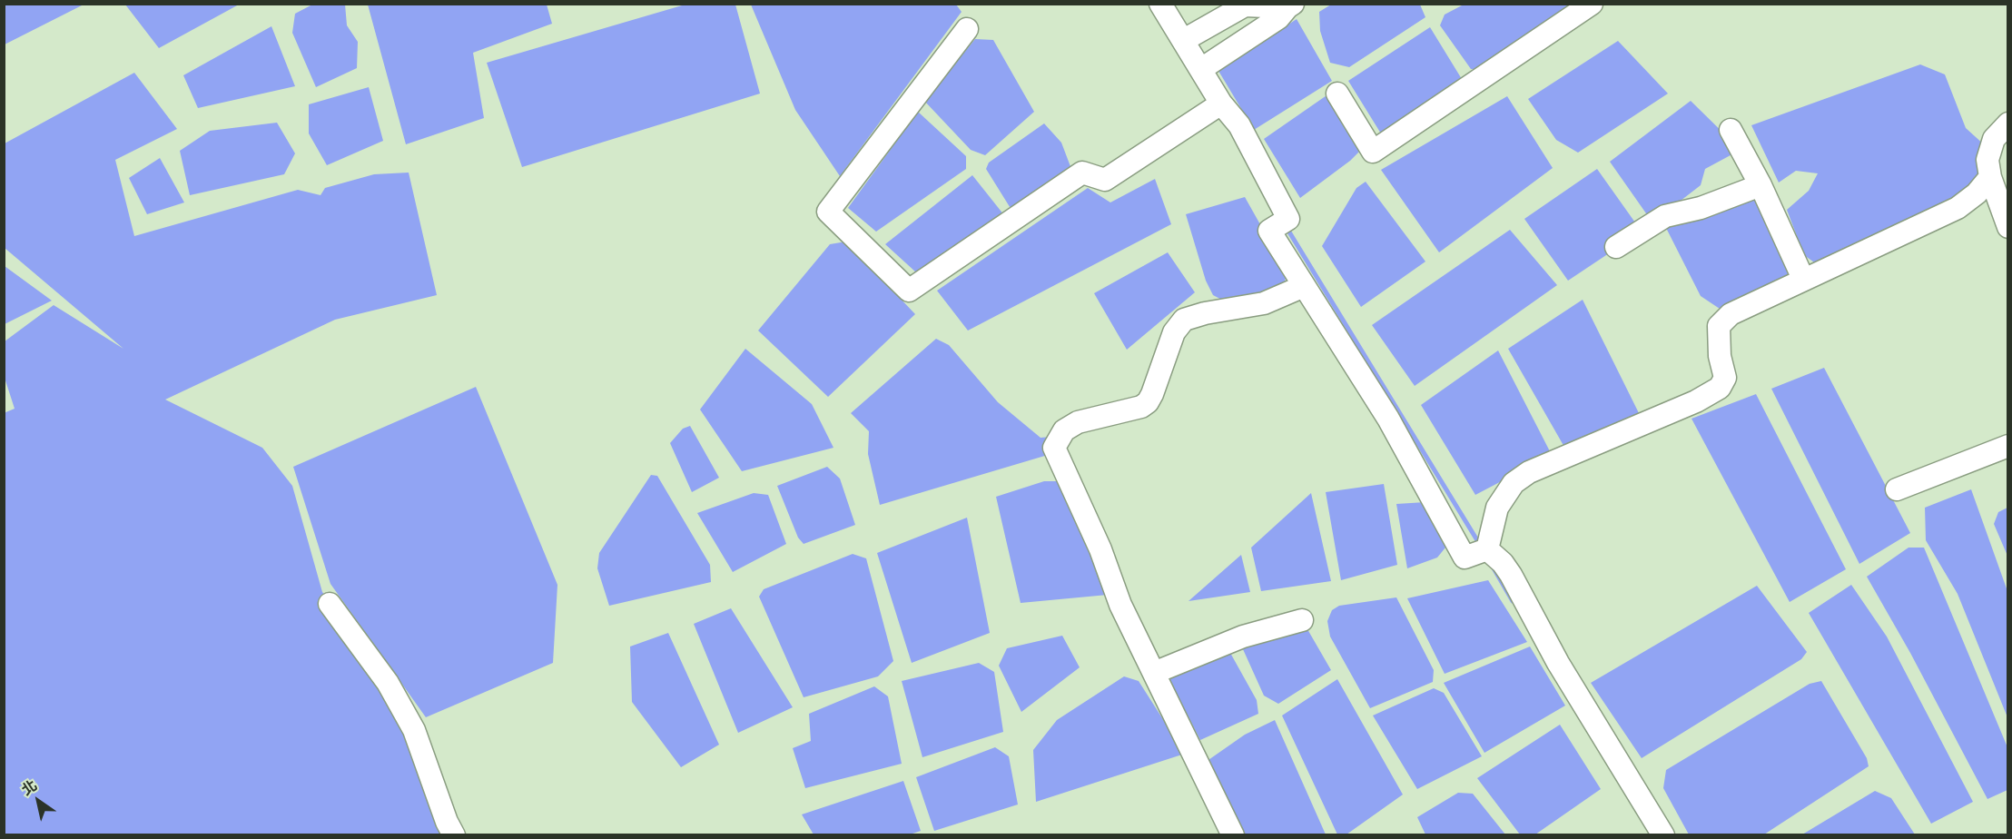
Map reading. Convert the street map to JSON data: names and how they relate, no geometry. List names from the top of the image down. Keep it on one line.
{"north":"top left"}
